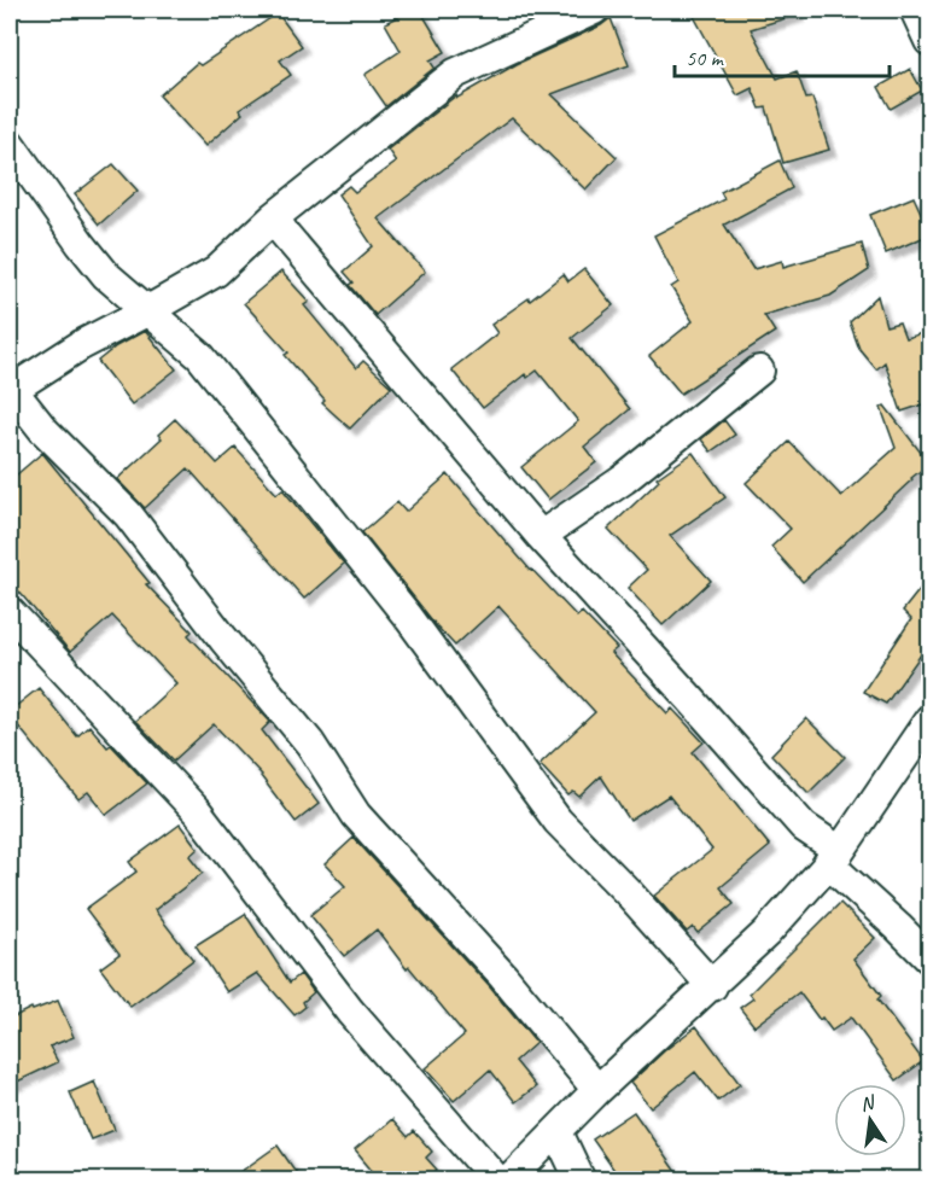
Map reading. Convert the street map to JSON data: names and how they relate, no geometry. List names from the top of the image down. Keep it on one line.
{"scale_bar":"50 m","north":"top"}
